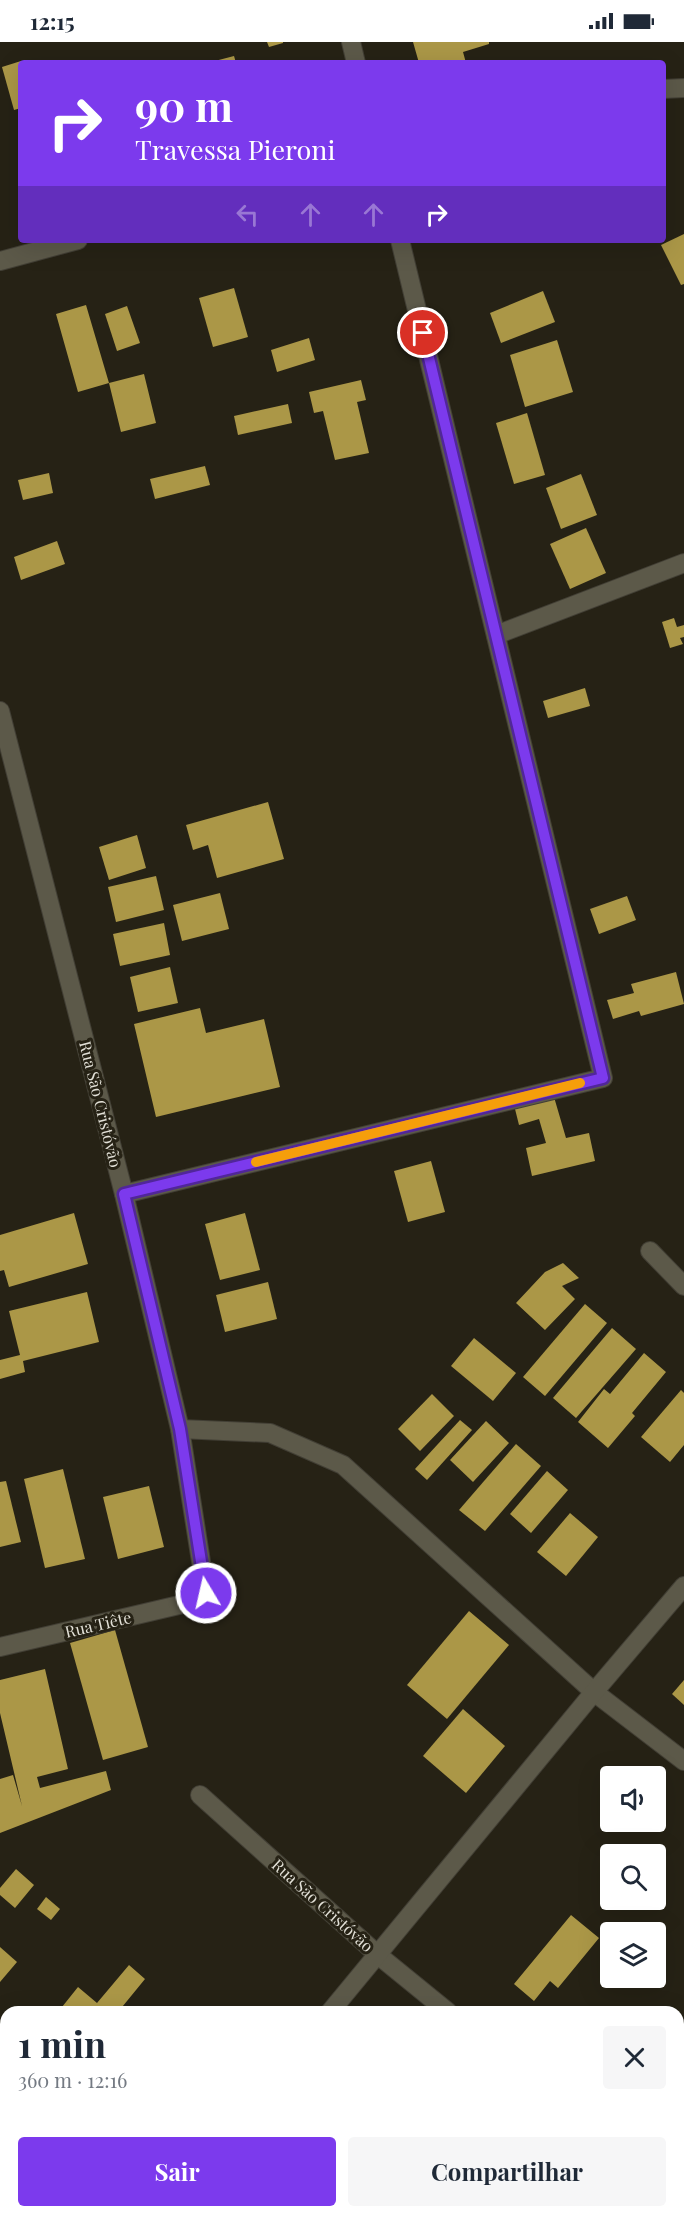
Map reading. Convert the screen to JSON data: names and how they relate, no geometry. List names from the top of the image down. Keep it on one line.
{"streets":{"street":["Rua São Cristóvão","Rua Tiête"]},"crossings":[["Rua São Cristóvão","Rua Tiête"]],"page":{"status":"12:15","turn":["90 m","Travessa Pieroni"],"heading":["1 min","360 m · 12:16"],"buttons":["Sair","Compartilhar"]}}
